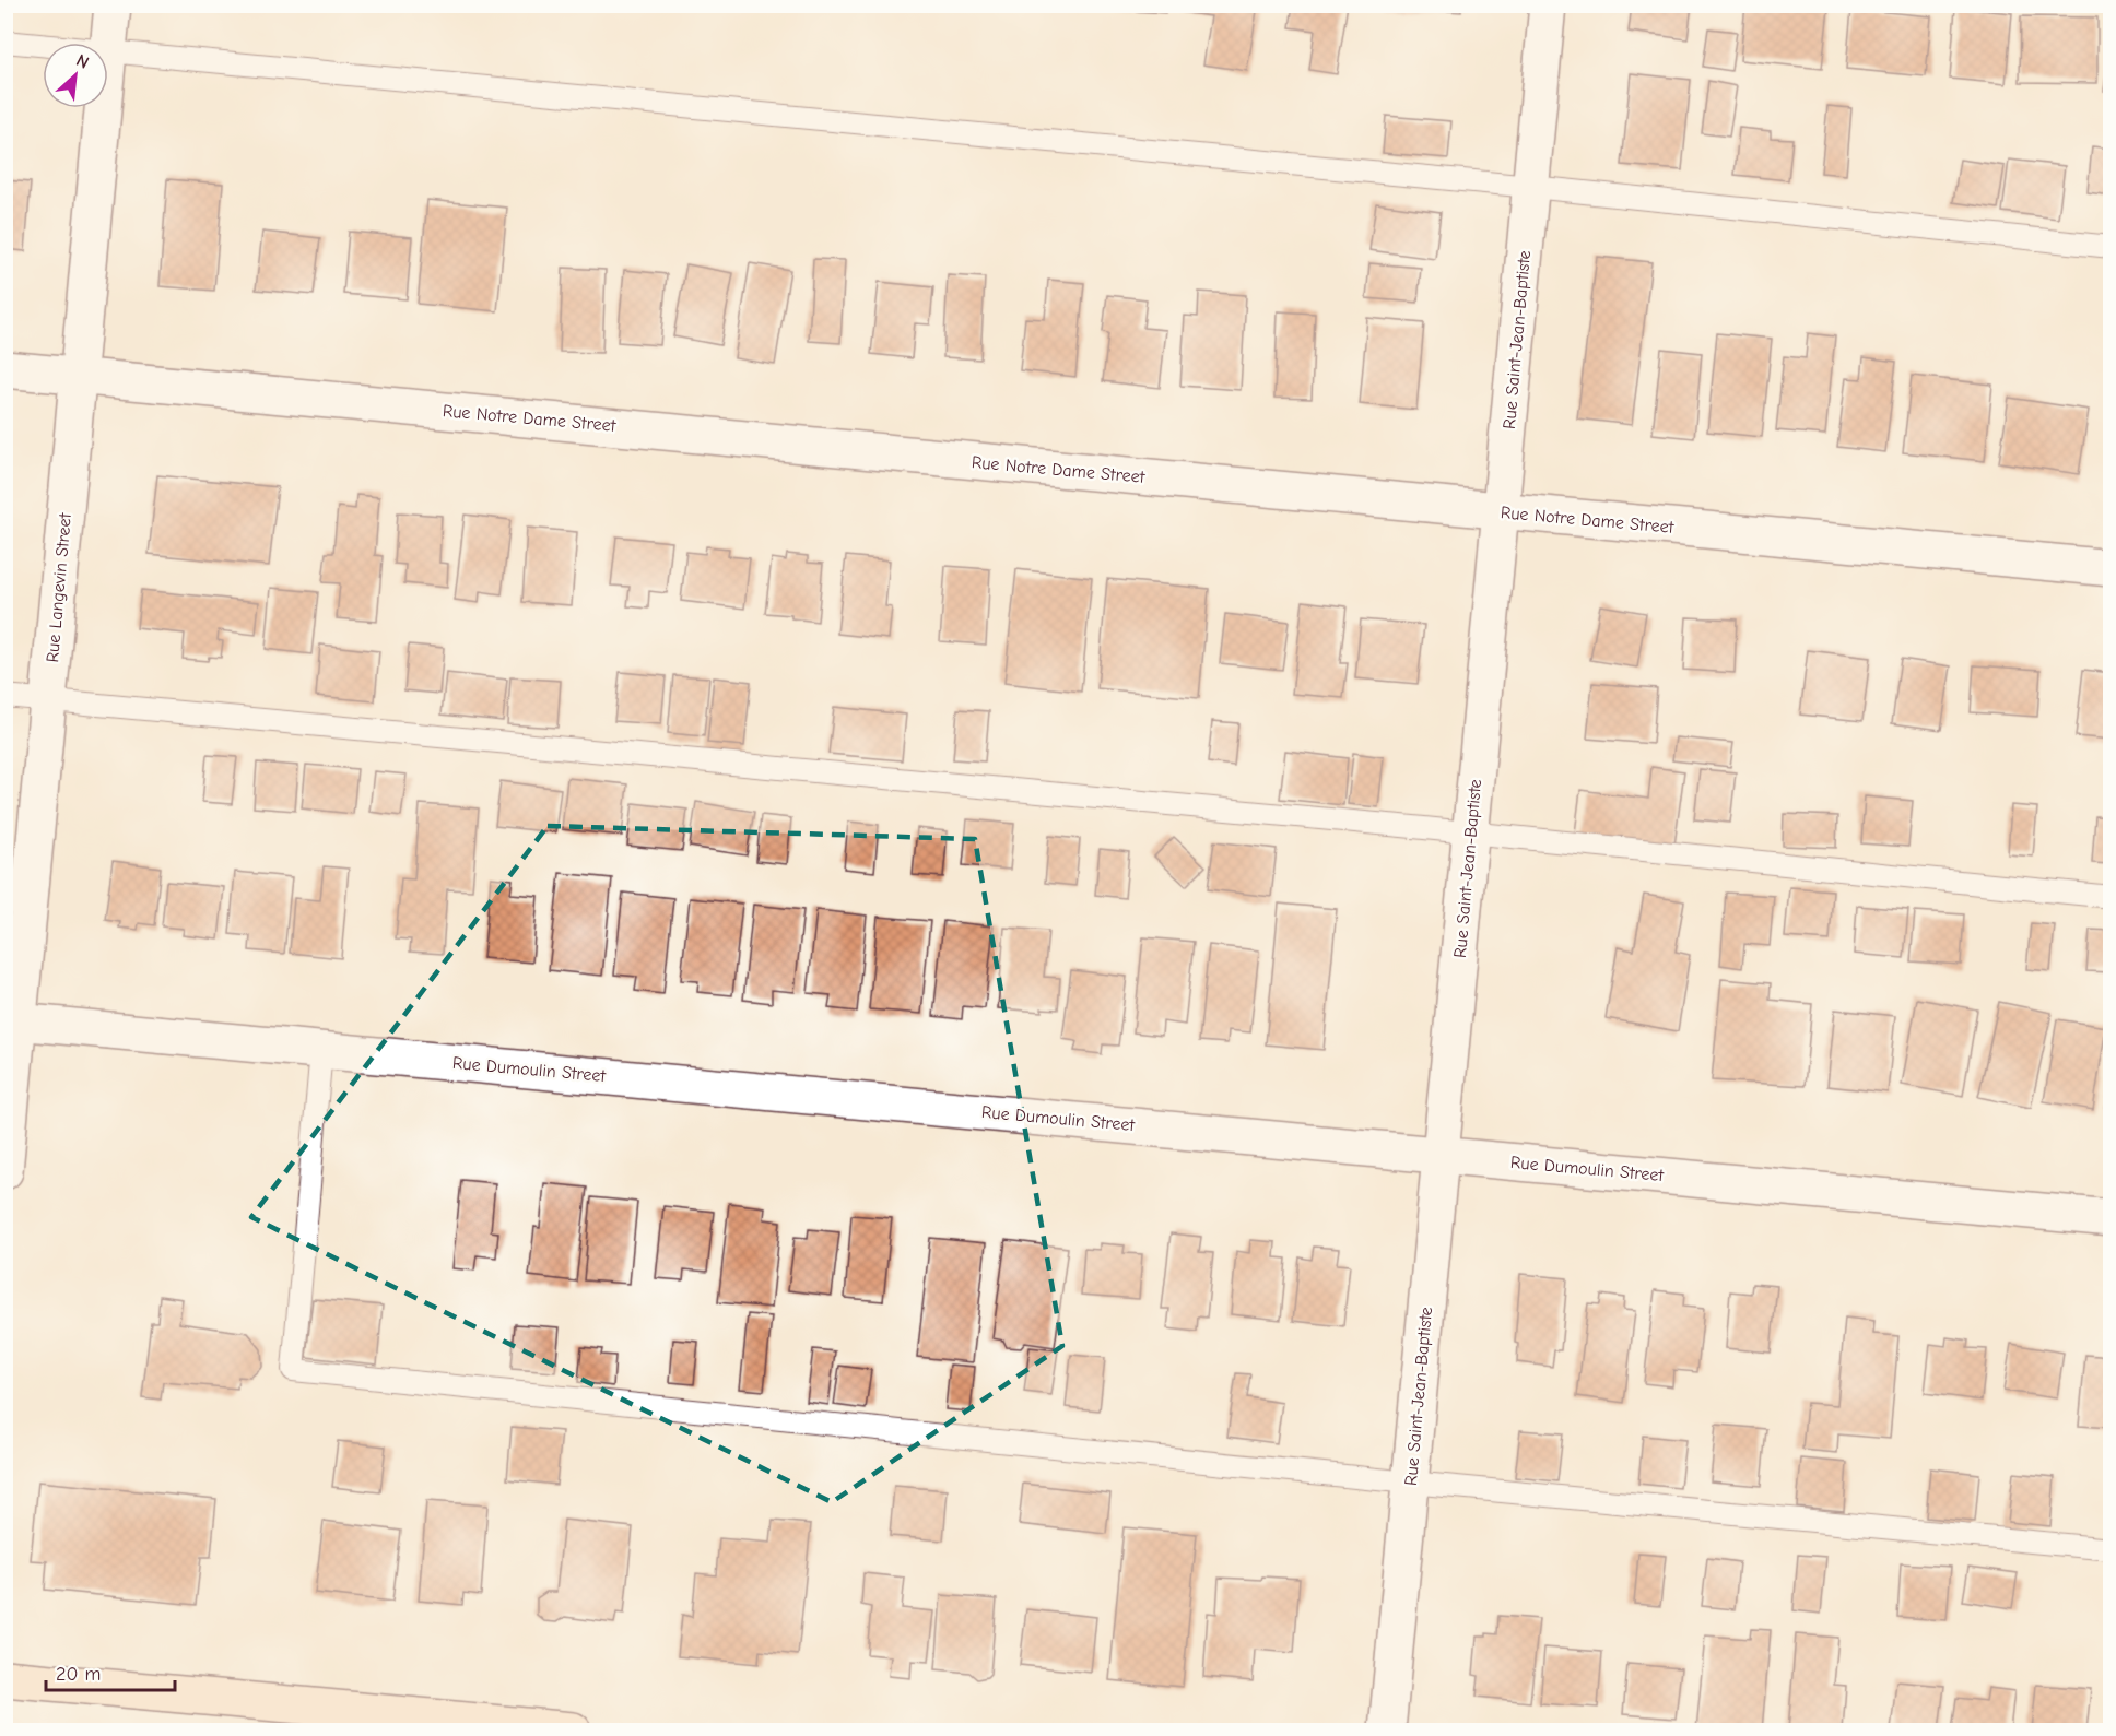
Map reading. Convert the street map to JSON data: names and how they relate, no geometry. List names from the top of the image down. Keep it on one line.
{"streets":{"street":["Rue Saint-Jean-Baptiste","Rue Notre Dame Street","Rue Langevin Street","Rue Dumoulin Street"]},"crossings":[["Rue Saint-Jean-Baptiste","Rue Notre Dame Street"],["Rue Saint-Jean-Baptiste","Rue Dumoulin Street"],["Rue Notre Dame Street","Rue Langevin Street"],["Rue Langevin Street","Rue Dumoulin Street"]],"scale_bar":"20 m","north":"top right"}
